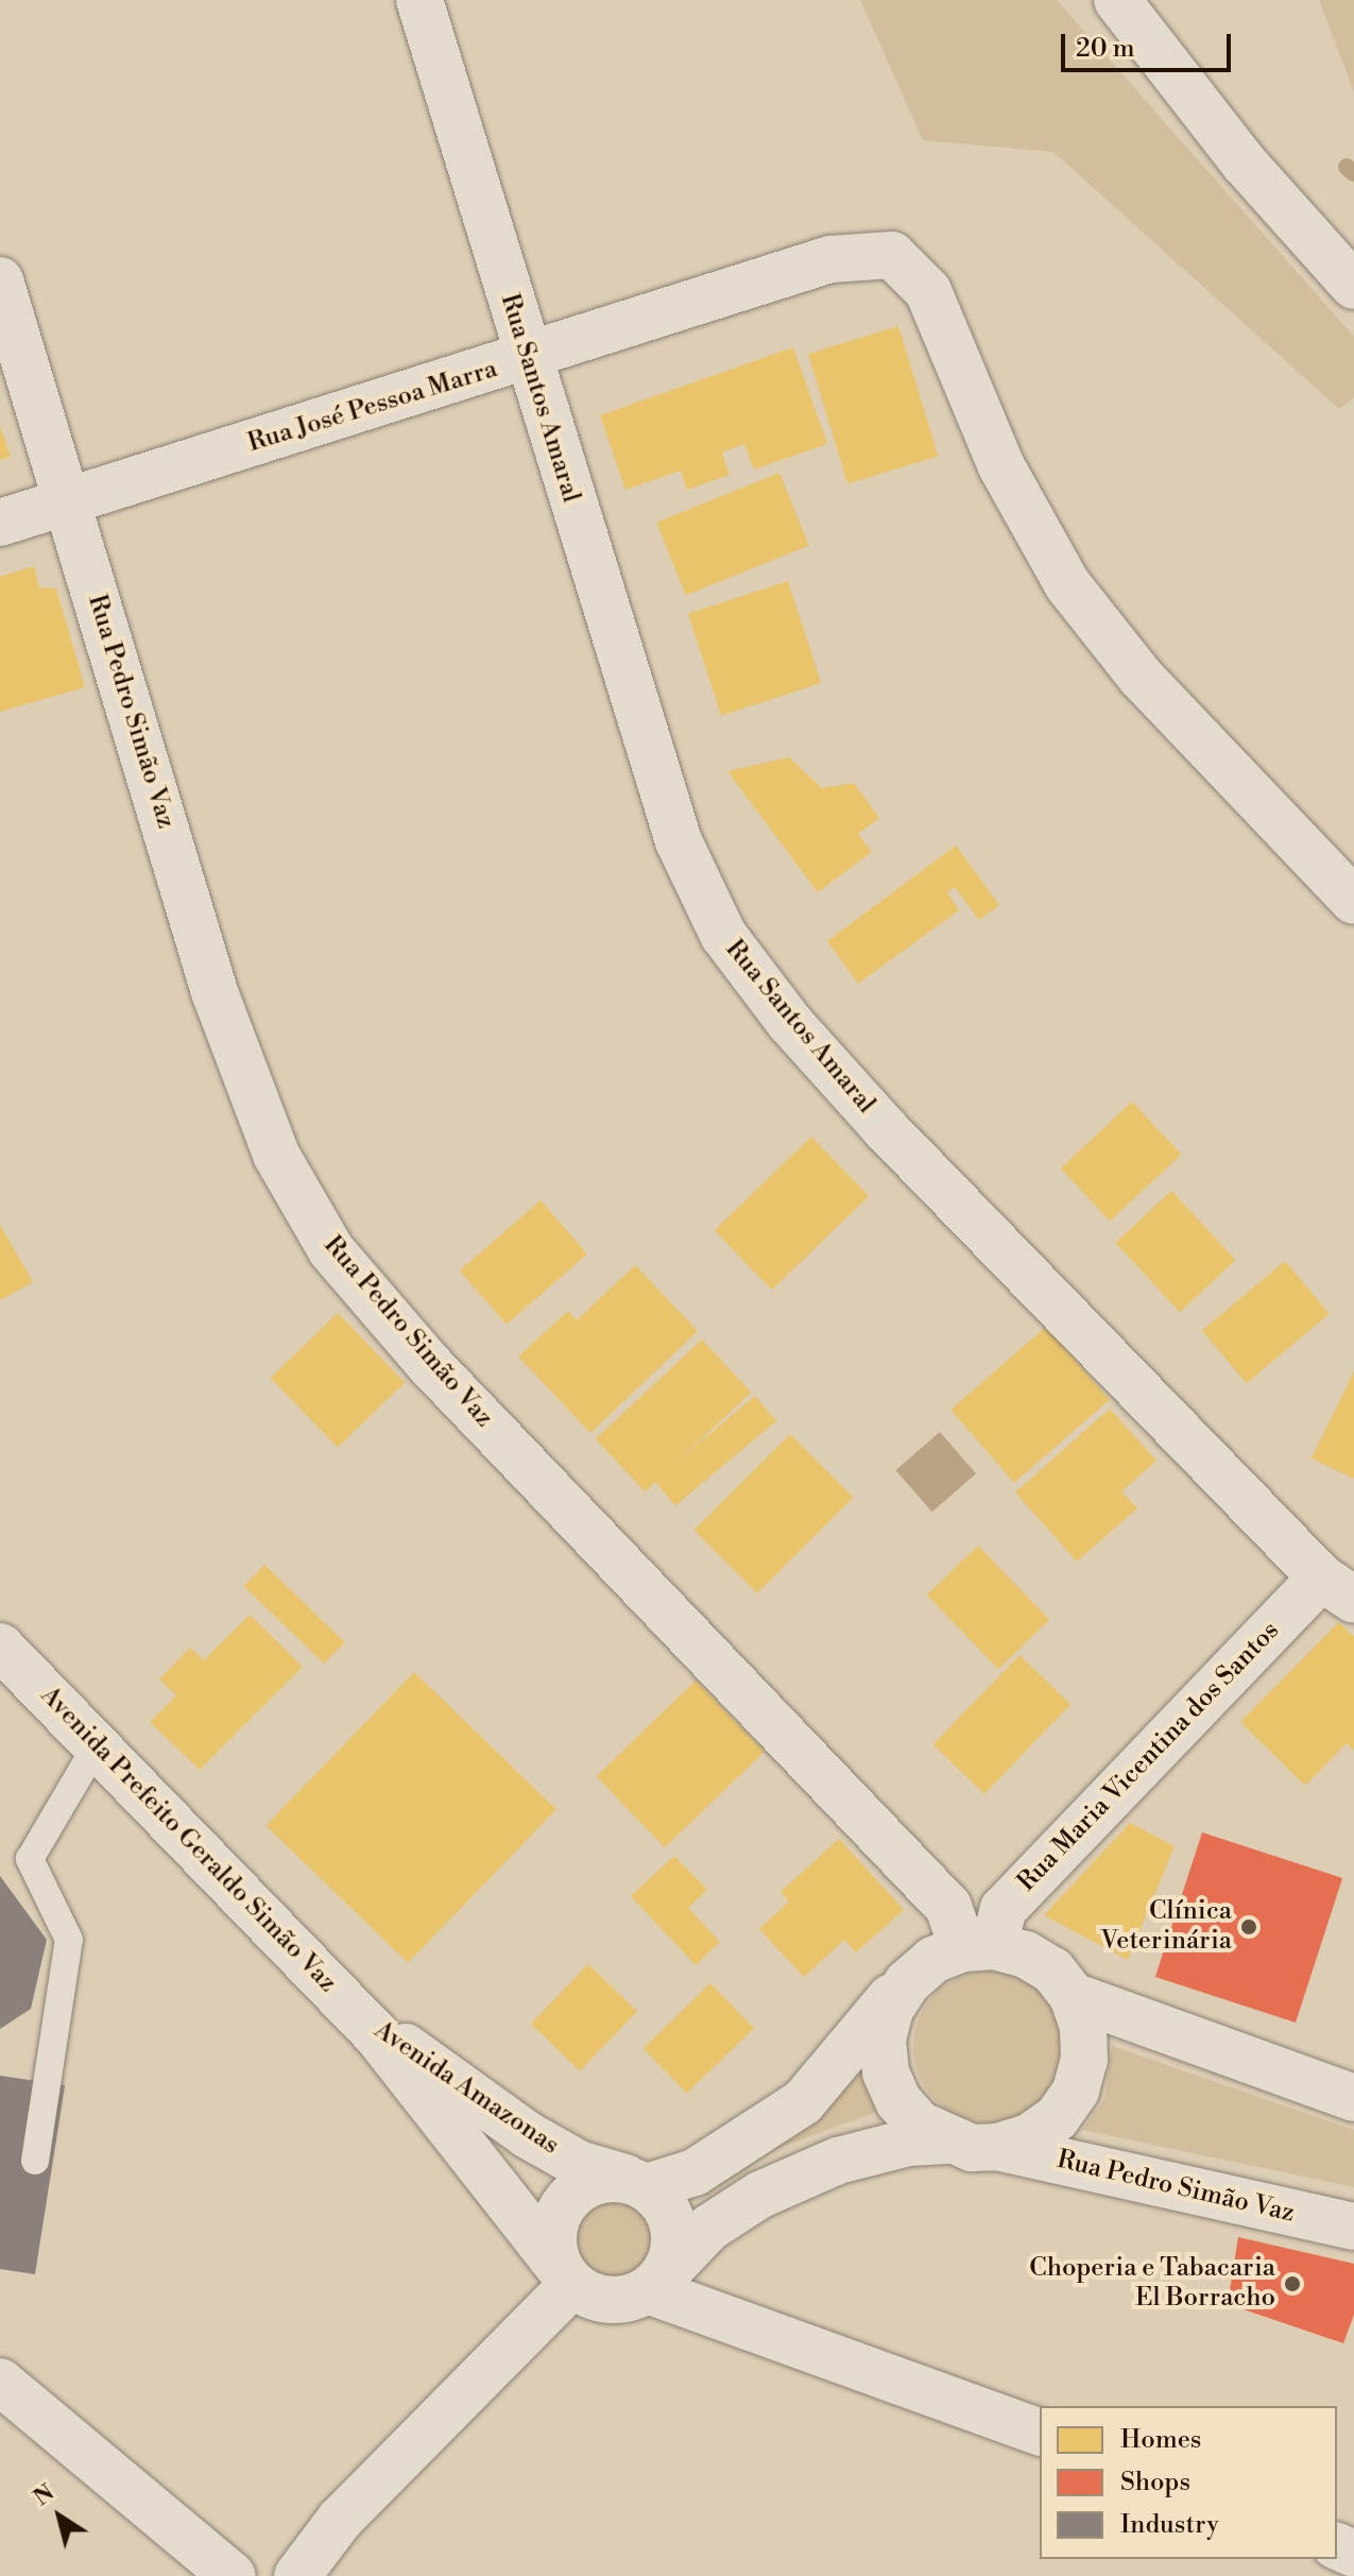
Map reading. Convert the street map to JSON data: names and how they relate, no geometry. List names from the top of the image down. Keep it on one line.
{"streets":{"street":["Rua Santos Amaral","Rua José Pessoa Marra","Rua Pedro Simão Vaz","Rua Maria Vicentina dos Santos","Avenida Prefeito Geraldo Simão Vaz","Avenida Amazonas"]},"crossings":[["Rua Santos Amaral","Rua José Pessoa Marra"],["Rua Santos Amaral","Rua Maria Vicentina dos Santos"],["Rua José Pessoa Marra","Rua Pedro Simão Vaz"],["Rua Pedro Simão Vaz","Rua Maria Vicentina dos Santos"],["Avenida Prefeito Geraldo Simão Vaz","Avenida Amazonas"]],"places":["Clínica Veterinária","Choperia e Tabacaria El Borracho"],"legend":["Homes","Shops","Industry"],"scale_bar":"20 m","north":"top left"}
